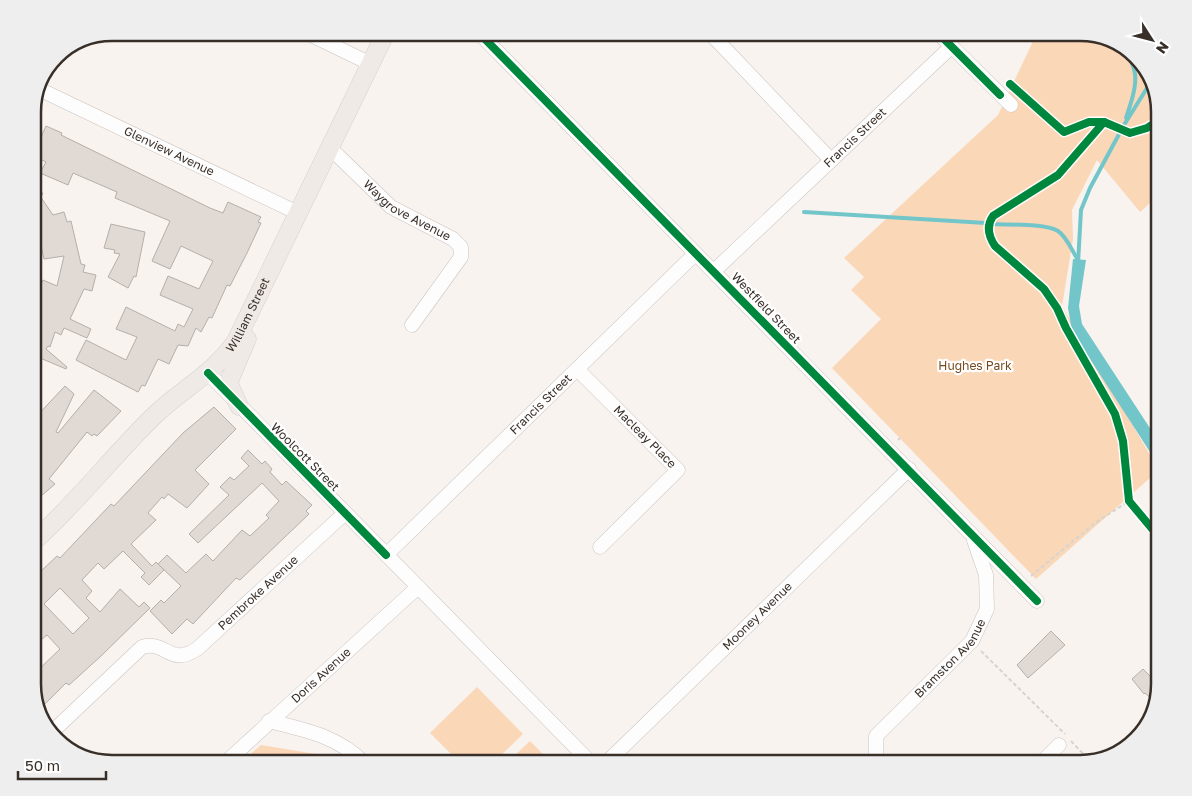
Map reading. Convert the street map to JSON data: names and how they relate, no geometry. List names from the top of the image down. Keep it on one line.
{"streets":{"main road":["William Street"],"street":["Francis Street","Glenview Avenue","Waygrove Avenue","Westfield Street","Macleay Place","Woolcott Street","Pembroke Avenue","Mooney Avenue","Bramston Avenue","Doris Avenue"]},"crossings":[["Francis Street","Westfield Street"],["Francis Street","Macleay Place"],["Francis Street","Woolcott Street"],["Glenview Avenue","William Street"],["Waygrove Avenue","William Street"],["Westfield Street","Mooney Avenue"],["Westfield Street","Bramston Avenue"],["William Street","Woolcott Street"],["Woolcott Street","Pembroke Avenue"],["Woolcott Street","Doris Avenue"]],"parks":["Hughes Park"],"scale_bar":"50 m","north":"bottom right"}
